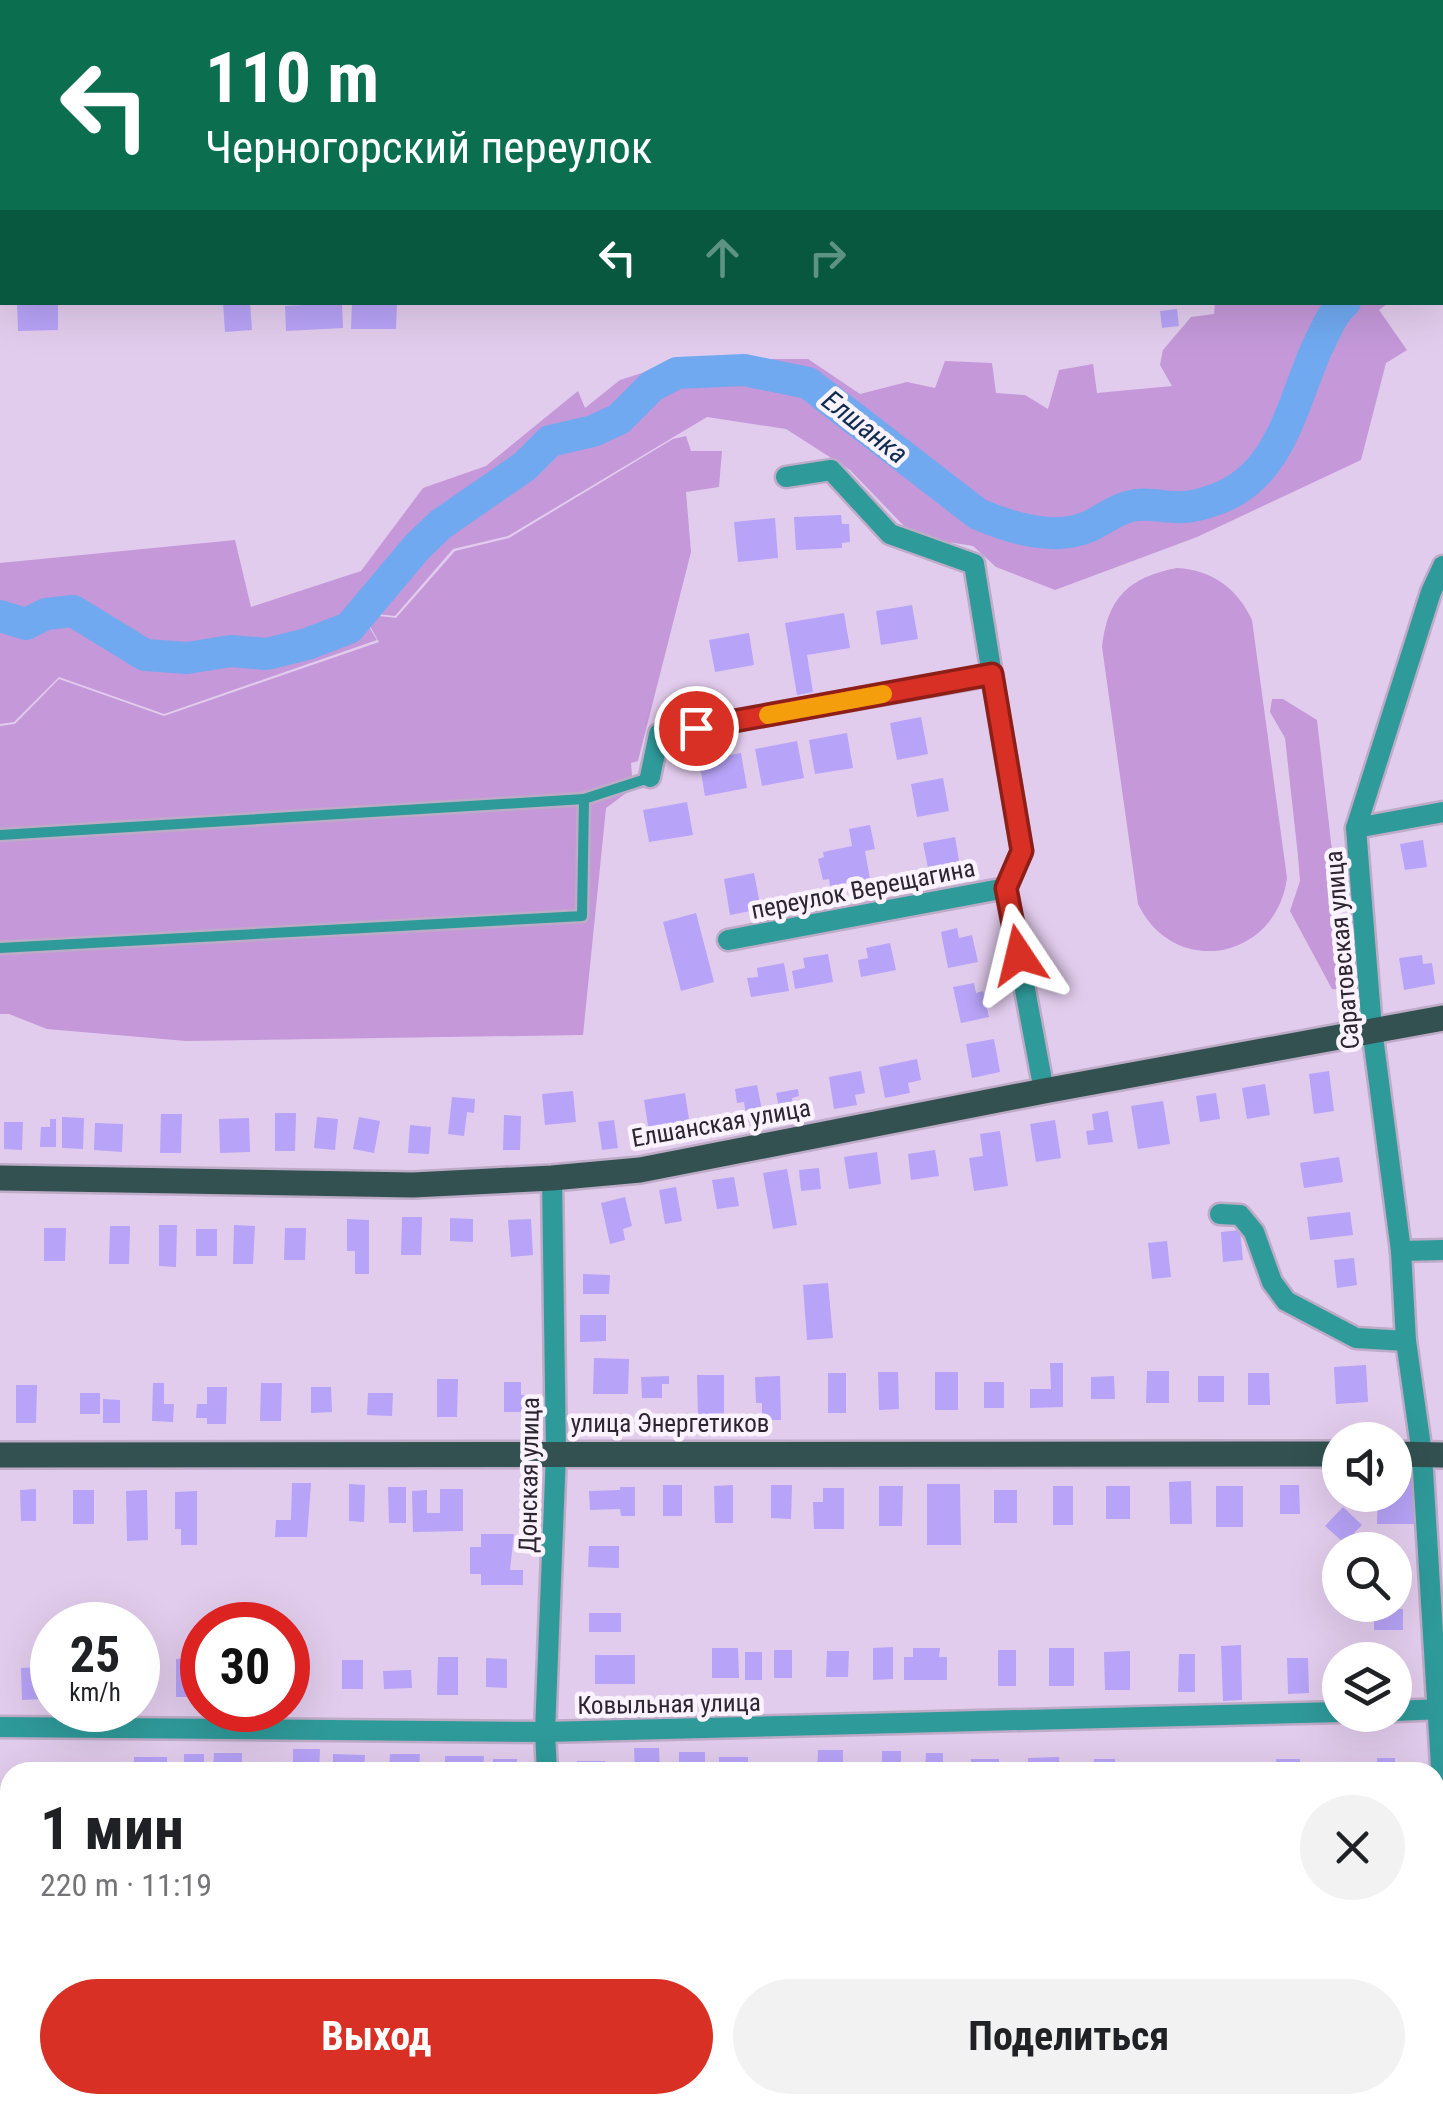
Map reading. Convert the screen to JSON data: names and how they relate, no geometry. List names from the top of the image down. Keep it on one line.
{"streets":{"main road":["Елшанская улица","улица Энергетиков"],"street":["переулок Верещагина","Саратовская улица","Донская улица","Ковыльная улица"]},"crossings":[["Саратовская улица","Елшанская улица"],["Елшанская улица","Донская улица"],["улица Энергетиков","Донская улица"],["Донская улица","Ковыльная улица"]],"water":["Елшанка"],"page":{"turn":["110 m","Черногорский переулок"],"speed":"25 km/h","limit":"30","heading":["1 мин","220 m · 11:19"],"buttons":["Выход","Поделиться"]}}
